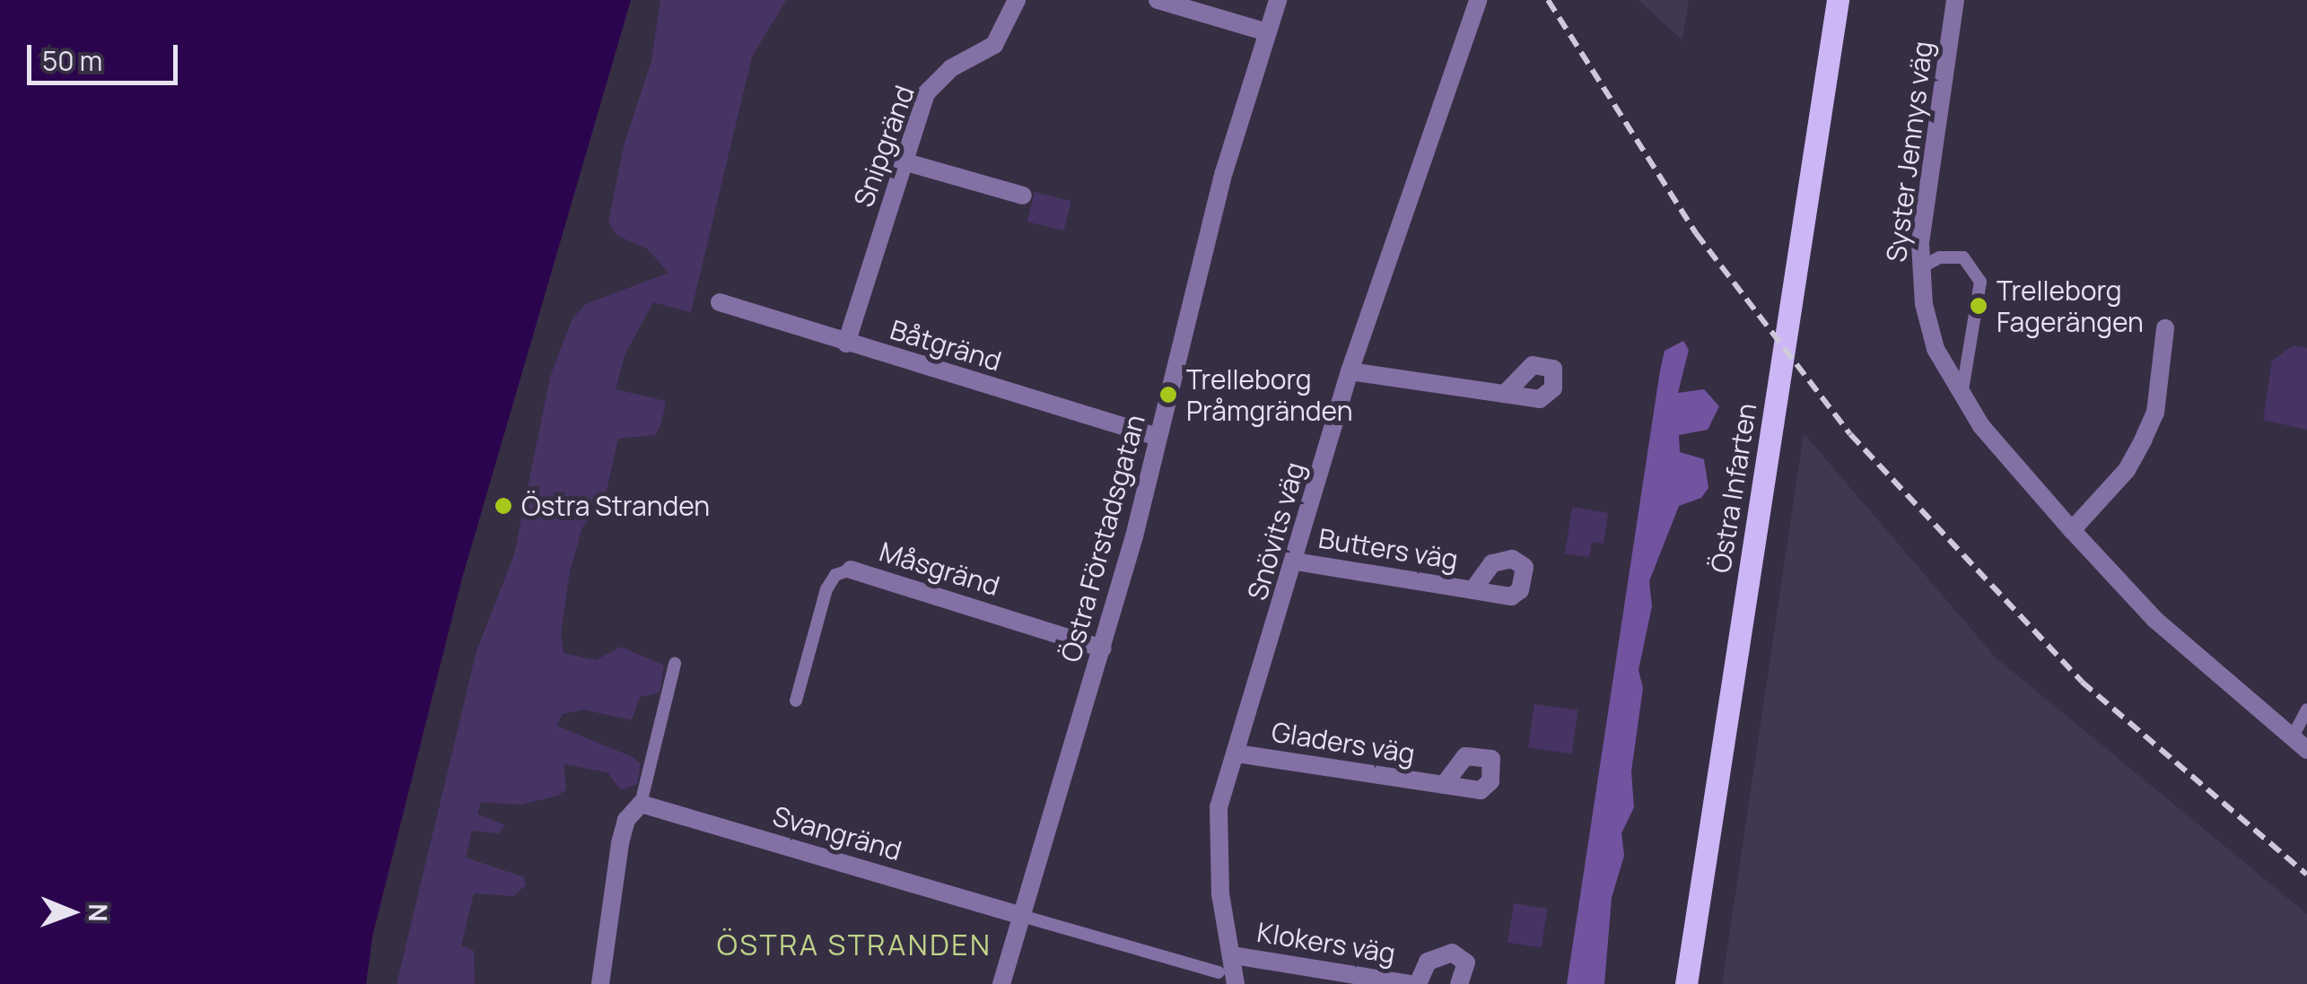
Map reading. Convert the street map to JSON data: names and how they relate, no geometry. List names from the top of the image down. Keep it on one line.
{"streets":{"main road":["Östra Infarten"],"street":["Snipgränd","Syster Jennys väg","Båtgränd","Snövits väg","Östra Förstadsgatan","Butters väg","Måsgränd","Gladers väg","Svangränd","Klokers väg"]},"crossings":[["Snipgränd","Båtgränd"],["Båtgränd","Östra Förstadsgatan"],["Snövits väg","Butters väg"],["Snövits väg","Gladers väg"],["Snövits väg","Klokers väg"],["Östra Förstadsgatan","Måsgränd"],["Östra Förstadsgatan","Svangränd"]],"districts":["ÖSTRA STRANDEN"],"places":["Trelleborg Fagerängen","Trelleborg Pråmgränden","Östra Stranden"],"scale_bar":"50 m","north":"right"}
